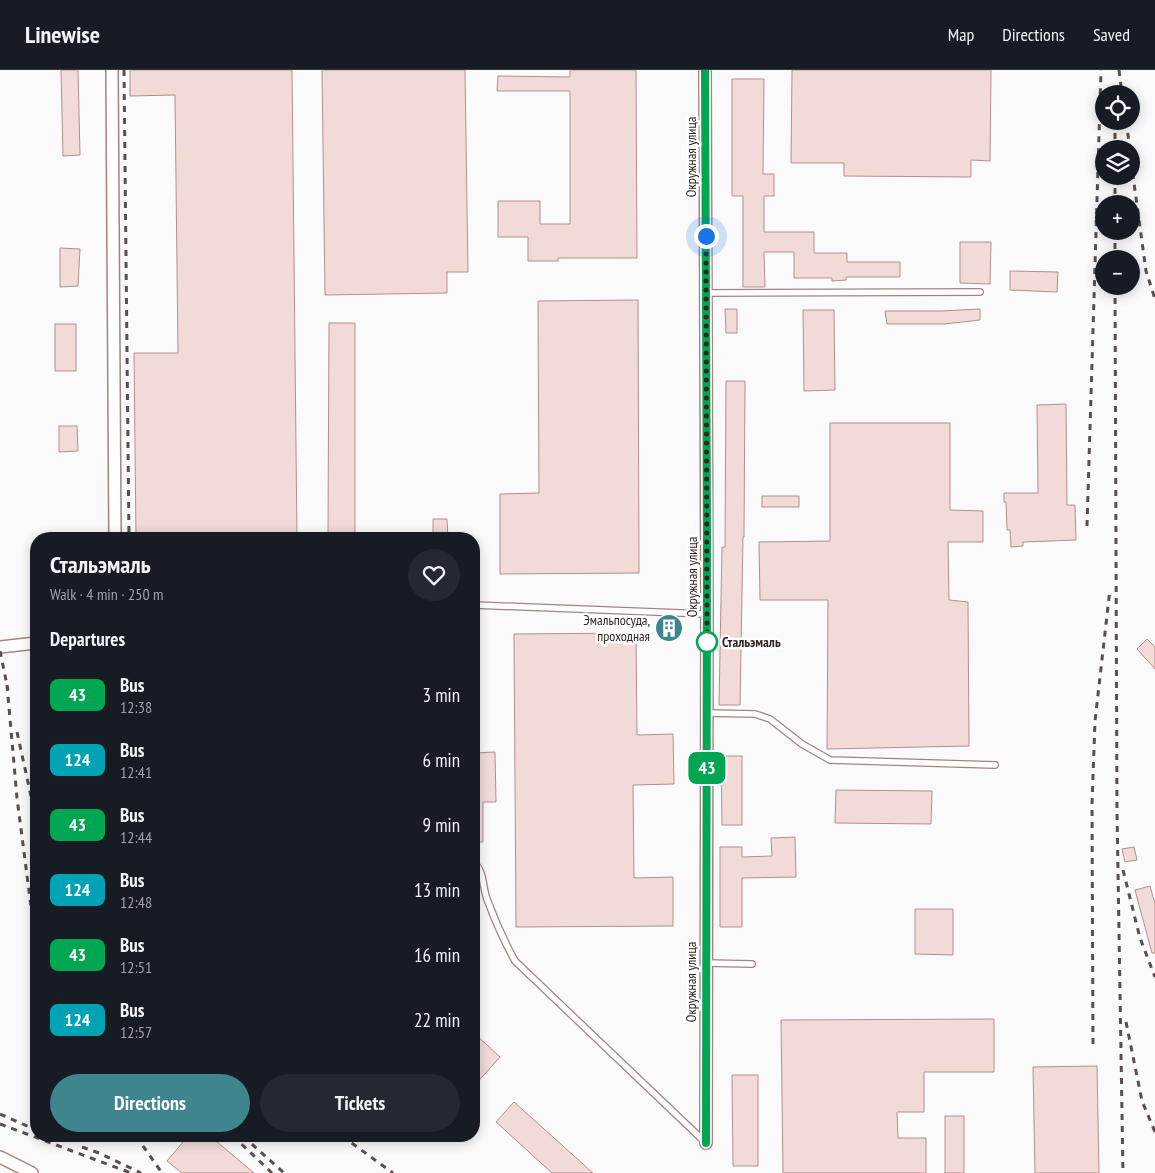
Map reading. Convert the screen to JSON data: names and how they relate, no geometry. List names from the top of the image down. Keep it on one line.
{"streets":{"street":["Окружная улица"]},"places":{"building":["Эмальпосуда, проходная"],"other":["Стальэмаль"]},"lines":["bus line 43"],"page":{"header":"Linewise","nav":["Map","Directions","Saved"],"on_map":"43","map_buttons":["+","−"],"heading":[["Стальэмаль","Walk · 4 min · 250 m"],"Departures"],"list":[{"mark":"43","name":"Bus","note":"12:38","value":"3 min"},{"mark":"124","name":"Bus","note":"12:41","value":"6 min"},{"mark":"43","name":"Bus","note":"12:44","value":"9 min"},{"mark":"124","name":"Bus","note":"12:48","value":"13 min"},{"mark":"43","name":"Bus","note":"12:51","value":"16 min"},{"mark":"124","name":"Bus","note":"12:57","value":"22 min"}],"buttons":["Directions","Tickets"]}}
